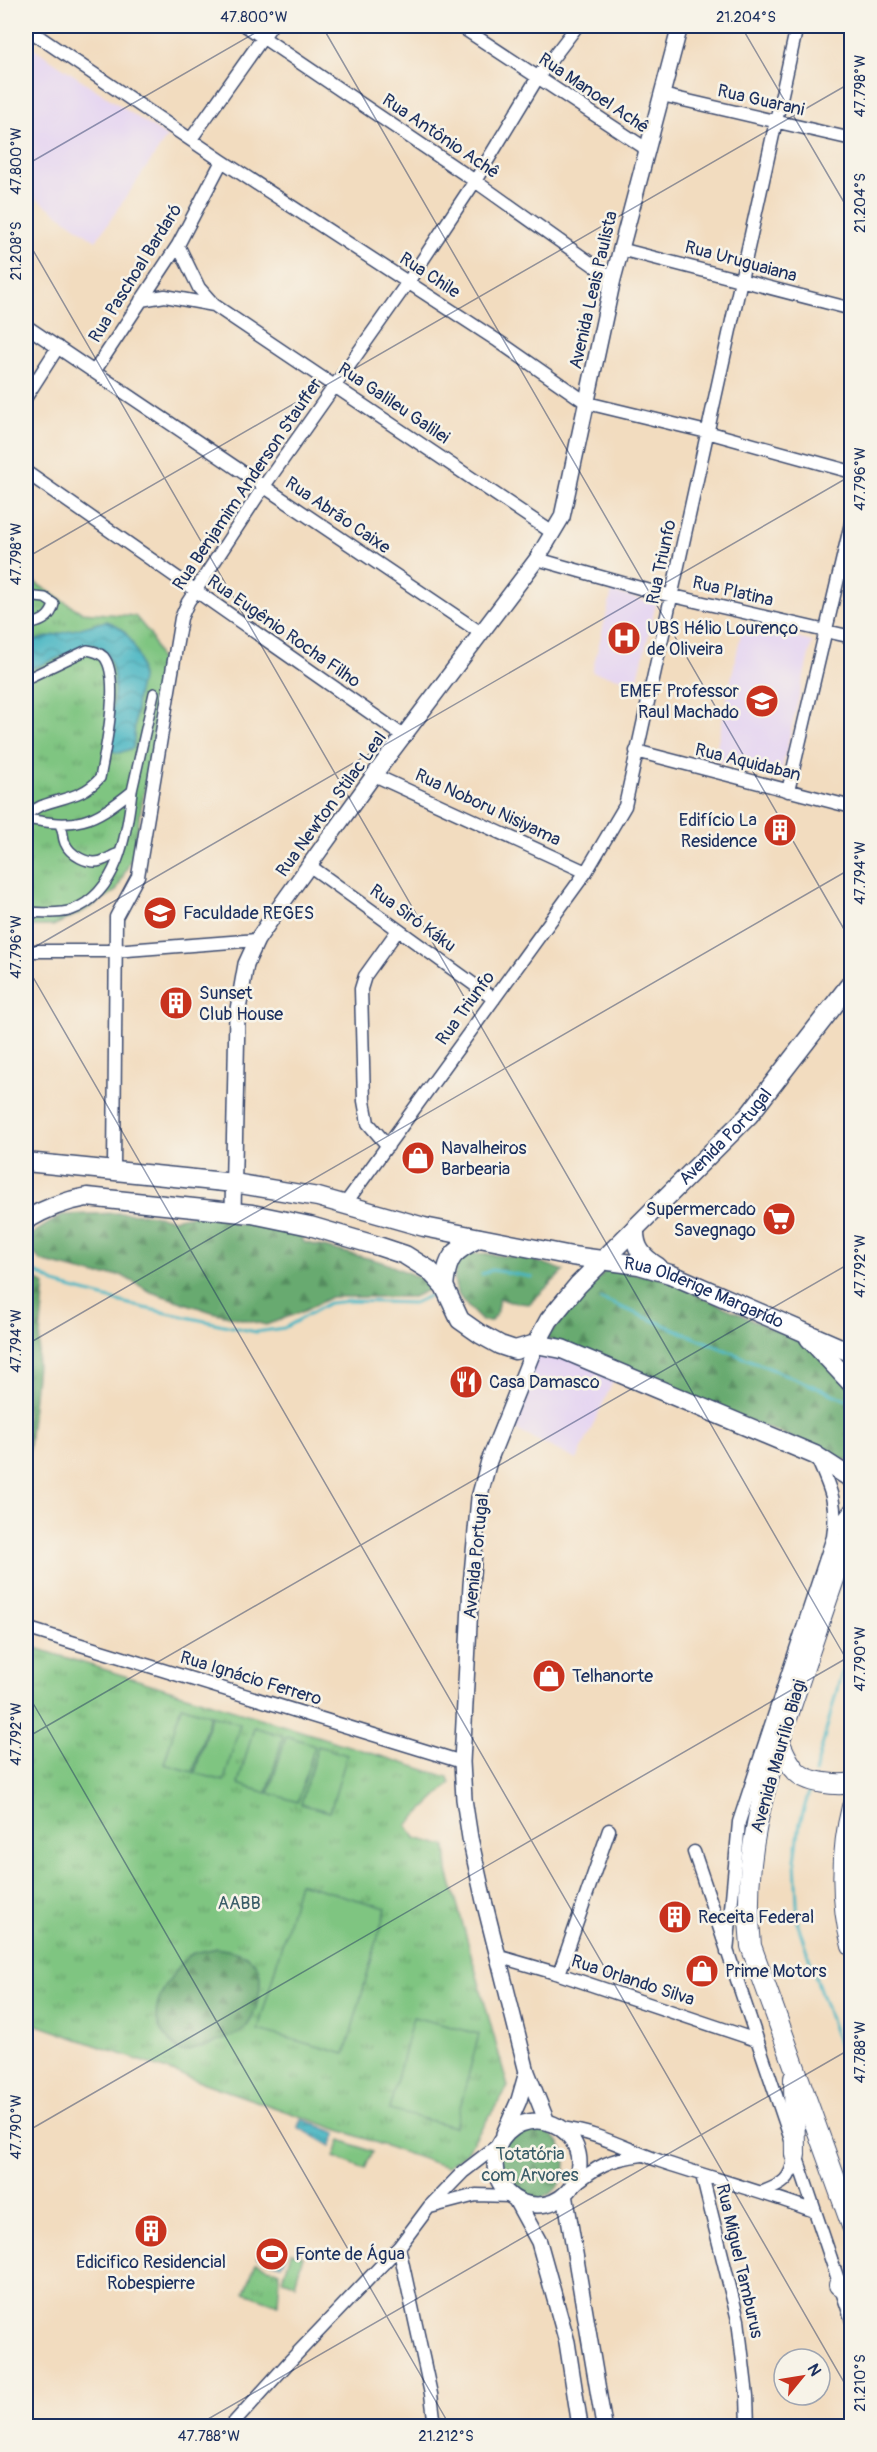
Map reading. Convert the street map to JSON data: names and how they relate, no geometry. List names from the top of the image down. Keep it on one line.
{"streets":{"main road":["Avenida Portugal","Rua Olderige Margarido","Avenida Maurílio Biagi"],"street":["Rua Manoel Achê","Rua Guarani","Rua Antônio Achê","Rua Uruguaiana","Rua Paschoal Bardaró","Rua Chile","Avenida Leais Paulista","Rua Galileu Galilei","Rua Benjamim Anderson Stauffer","Rua Abrão Caixe","Rua Triunfo","Rua Platina","Rua Eugênio Rocha Filho","Rua Aquidaban","Rua Newton Stilac Leal","Rua Noboru Nisiyama","Rua Siró Káku","Rua Ignácio Ferrero","Rua Orlando Silva","Rua Miguel Tamburus"]},"crossings":[["Rua Manoel Achê","Avenida Leais Paulista"],["Rua Manoel Achê","Rua Benjamim Anderson Stauffer"],["Rua Guarani","Avenida Leais Paulista"],["Rua Guarani","Rua Triunfo"],["Rua Antônio Achê","Avenida Leais Paulista"],["Rua Antônio Achê","Rua Benjamim Anderson Stauffer"],["Rua Uruguaiana","Avenida Leais Paulista"],["Rua Uruguaiana","Rua Triunfo"],["Rua Paschoal Bardaró","Rua Chile"],["Rua Paschoal Bardaró","Rua Galileu Galilei"],["Rua Paschoal Bardaró","Rua Abrão Caixe"],["Rua Chile","Avenida Leais Paulista"],["Rua Chile","Rua Benjamim Anderson Stauffer"],["Rua Chile","Rua Triunfo"],["Avenida Leais Paulista","Rua Galileu Galilei"],["Avenida Leais Paulista","Rua Platina"],["Avenida Leais Paulista","Rua Newton Stilac Leal"],["Rua Galileu Galilei","Rua Benjamim Anderson Stauffer"],["Rua Benjamim Anderson Stauffer","Rua Abrão Caixe"],["Rua Benjamim Anderson Stauffer","Rua Eugênio Rocha Filho"],["Rua Benjamim Anderson Stauffer","Rua Olderige Margarido"],["Rua Abrão Caixe","Rua Newton Stilac Leal"],["Rua Triunfo","Rua Platina"],["Rua Triunfo","Rua Aquidaban"],["Rua Triunfo","Rua Noboru Nisiyama"],["Rua Triunfo","Rua Siró Káku"],["Rua Triunfo","Rua Olderige Margarido"],["Rua Platina","Rua Newton Stilac Leal"],["Rua Eugênio Rocha Filho","Rua Newton Stilac Leal"],["Rua Newton Stilac Leal","Rua Noboru Nisiyama"],["Rua Newton Stilac Leal","Rua Siró Káku"],["Rua Newton Stilac Leal","Rua Olderige Margarido"],["Avenida Portugal","Rua Olderige Margarido"],["Avenida Portugal","Rua Ignácio Ferrero"],["Avenida Portugal","Rua Orlando Silva"]],"parks":["AABB","Totatória com Arvores"],"places":{"hospital":["UBS Hélio Lourenço de Oliveira"],"school or university":["EMEF Professor Raul Machado","Faculdade REGES"],"building":["Edifício La Residence","Sunset Club House","Receita Federal","Edicifico Residencial Robespierre"],"shop":["Navalheiros Barbearia","Telhanorte","Prime Motors"],"supermarket":["Supermercado Savegnago"],"restaurant":["Casa Damasco"],"sports":["Fonte de Água"]},"north":"top right","coordinates":["47.800°W","21.204°S","47.798°W","21.208°S","47.796°W","47.794°W","47.792°W","47.790°W","47.788°W","21.210°S","21.212°S"]}
